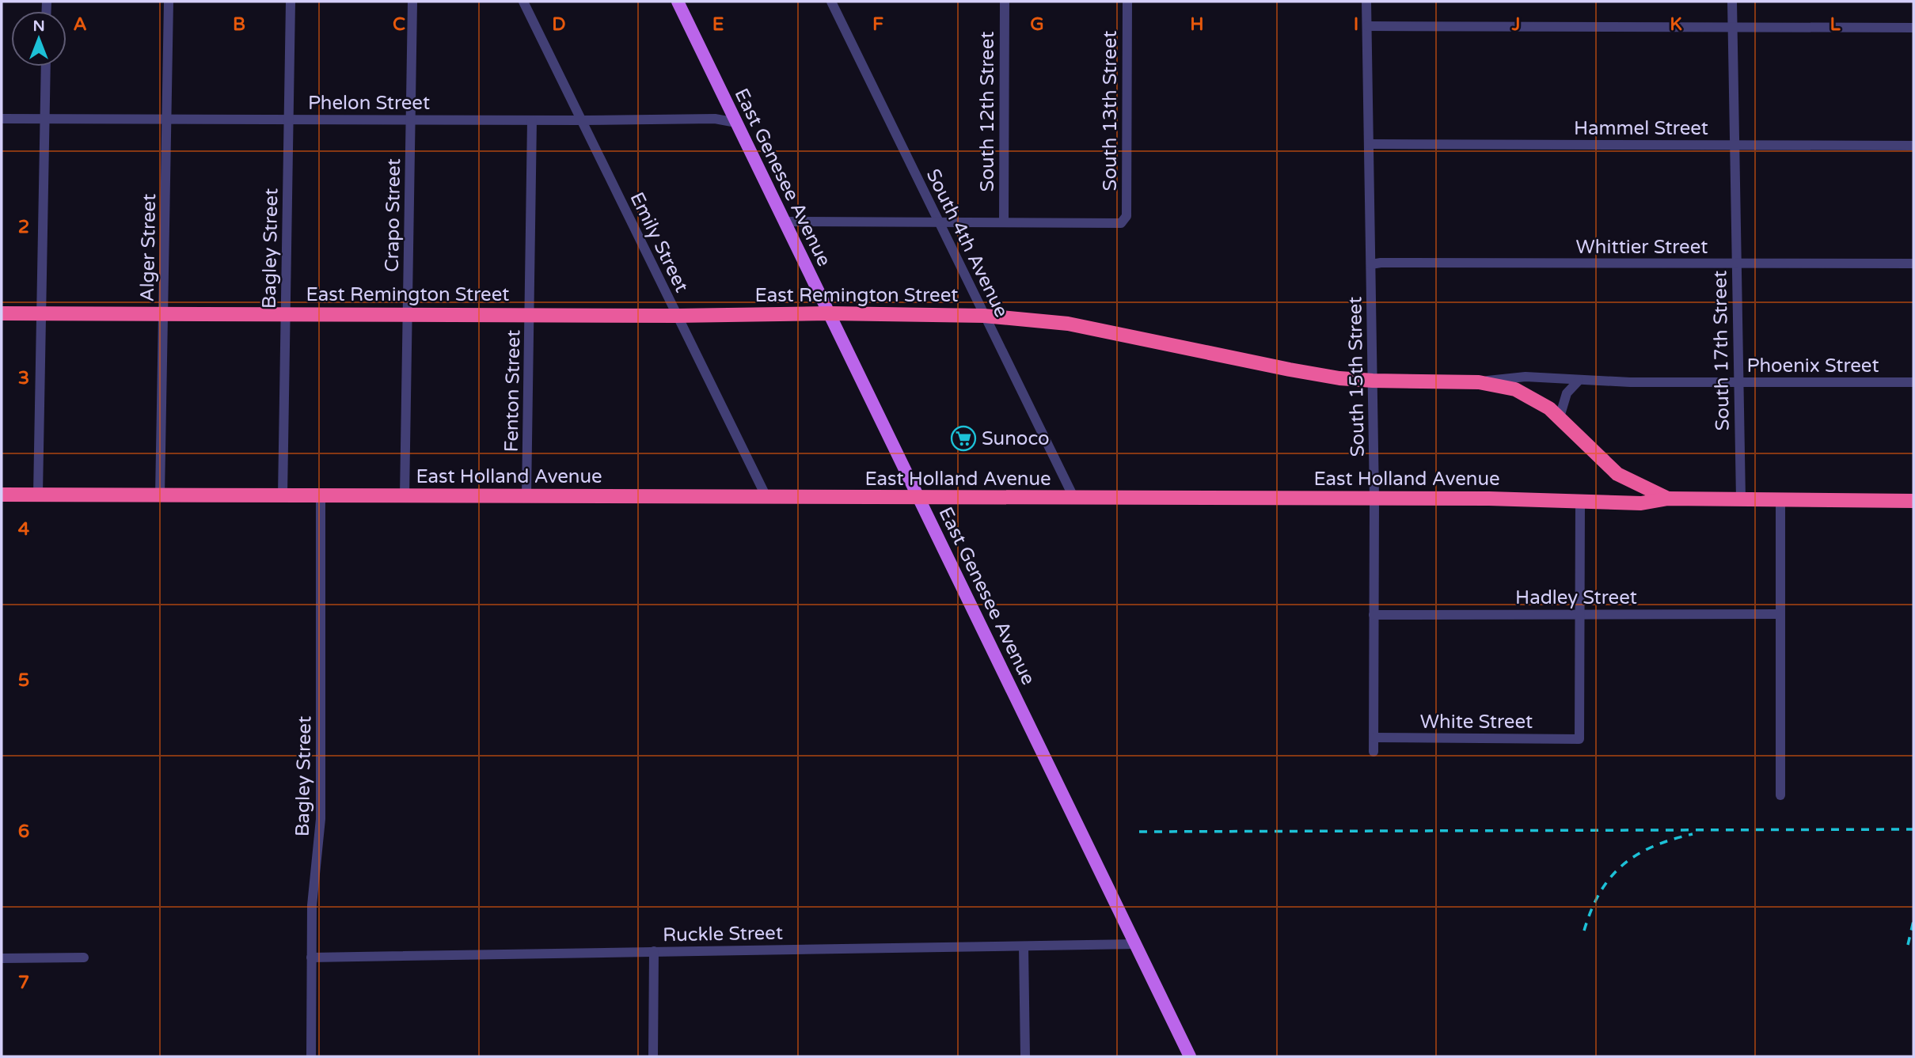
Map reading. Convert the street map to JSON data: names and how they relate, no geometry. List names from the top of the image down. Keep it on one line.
{"streets":{"highway":["East Remington Street","East Holland Avenue"],"main road":["East Genesee Avenue"],"street":["Phelon Street","South 13th Street","South 12th Street","Hammel Street","Crapo Street","Emily Street","South 4th Avenue","Whittier Street","Alger Street","Bagley Street","South 17th Street","Phoenix Street","South 15th Street","Fenton Street","Hadley Street","White Street","Ruckle Street"]},"crossings":[["Phelon Street","East Genesee Avenue"],["Phelon Street","Crapo Street"],["Phelon Street","Emily Street"],["Phelon Street","Alger Street"],["Phelon Street","Bagley Street"],["Phelon Street","Fenton Street"],["South 13th Street","South 12th Street"],["Hammel Street","South 17th Street"],["Hammel Street","South 15th Street"],["East Genesee Avenue","East Remington Street"],["East Genesee Avenue","East Holland Avenue"],["East Genesee Avenue","Ruckle Street"],["Crapo Street","East Remington Street"],["Crapo Street","East Holland Avenue"],["Emily Street","East Remington Street"],["Emily Street","East Holland Avenue"],["South 4th Avenue","East Remington Street"],["South 4th Avenue","East Holland Avenue"],["Whittier Street","South 17th Street"],["Whittier Street","South 15th Street"],["Alger Street","East Remington Street"],["Alger Street","East Holland Avenue"],["Bagley Street","East Remington Street"],["Bagley Street","East Holland Avenue"],["Bagley Street","Ruckle Street"],["East Remington Street","Phoenix Street"],["East Remington Street","South 15th Street"],["East Remington Street","Fenton Street"],["East Remington Street","East Holland Avenue"],["South 17th Street","Phoenix Street"],["South 17th Street","East Holland Avenue"],["South 15th Street","East Holland Avenue"],["South 15th Street","Hadley Street"],["South 15th Street","White Street"],["Fenton Street","East Holland Avenue"],["Hadley Street","White Street"]],"places":{"supermarket":["Sunoco"]},"north":"top","grid":{"columns":["A","B","C","D","E","F","G","H","I","J","K","L"],"rows":["2","3","4","5","6","7"]}}
